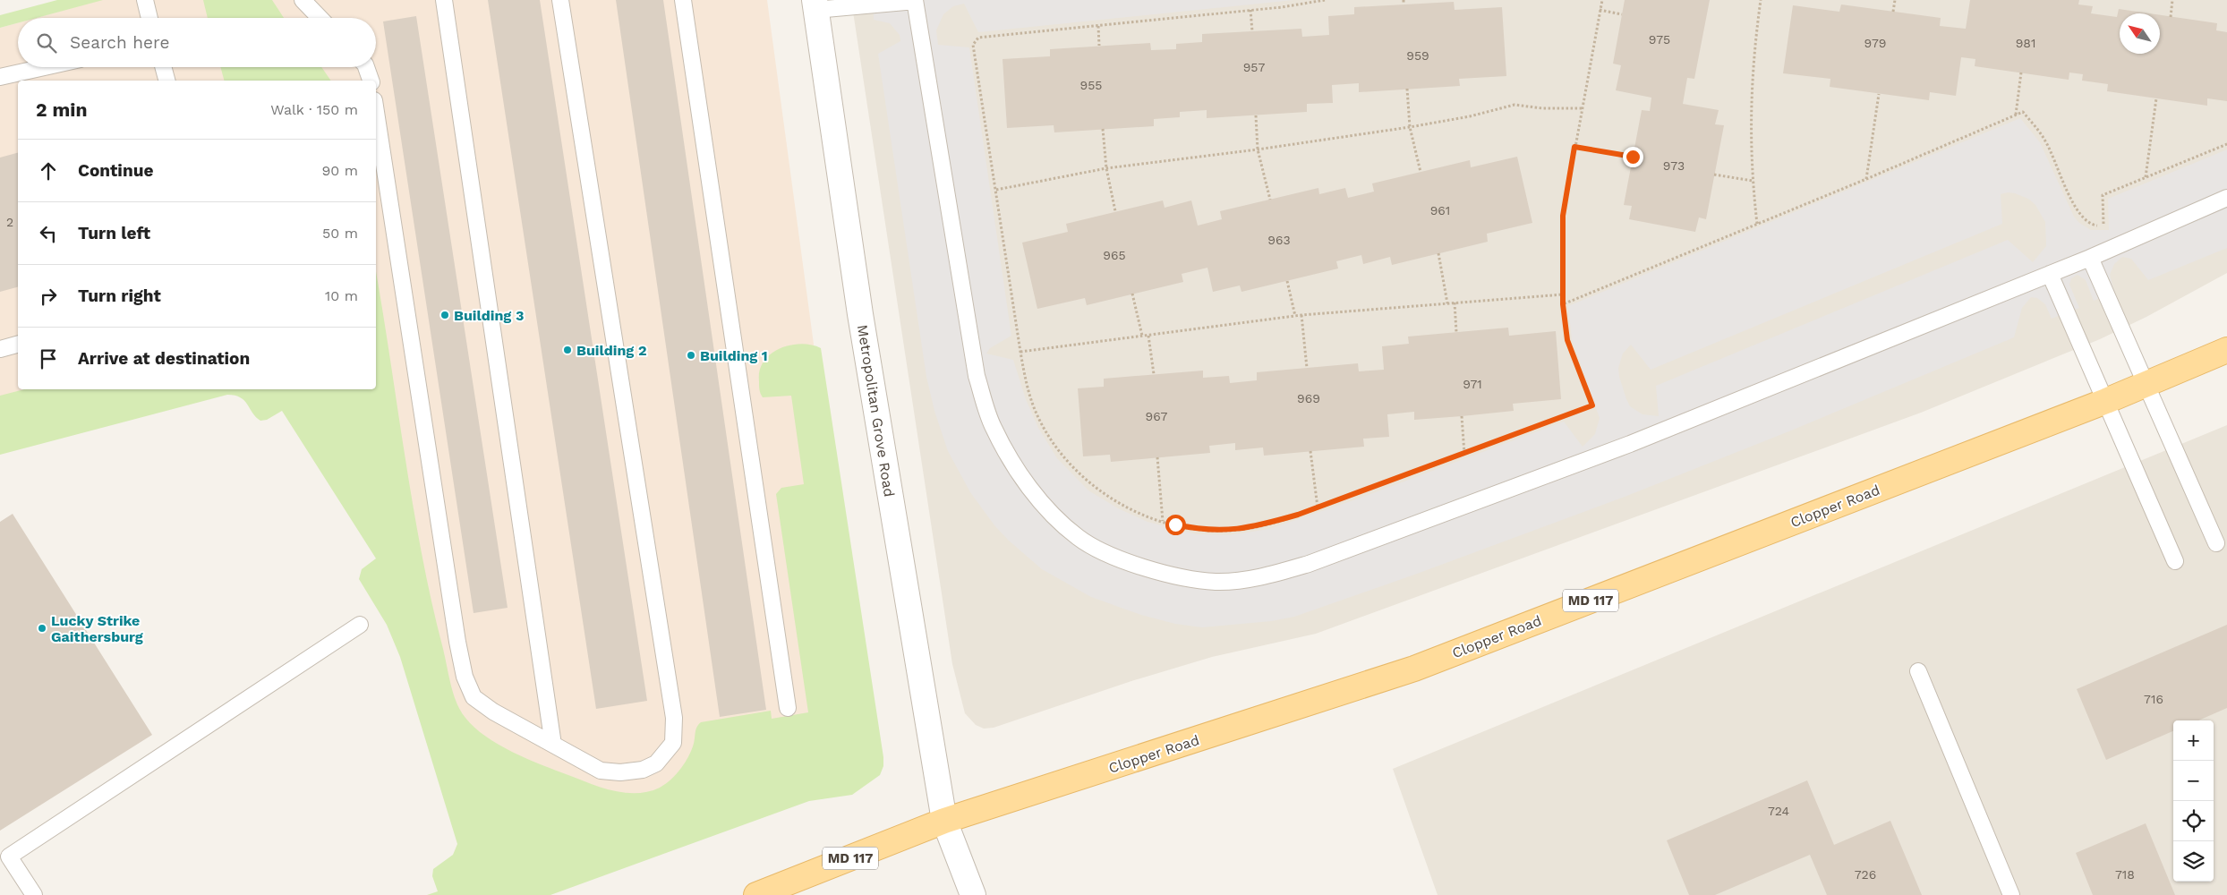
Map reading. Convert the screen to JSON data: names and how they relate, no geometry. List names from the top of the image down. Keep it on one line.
{"streets":{"main road":["Clopper Road","MD 117"],"street":["Metropolitan Grove Road"]},"crossings":[["Metropolitan Grove Road","Clopper Road"]],"places":["Building 3","Building 2","Building 1","Lucky Strike Gaithersburg"],"house_numbers":["975","979","981","959","957","955","973","961","2","963","965","971","969","967","716","724","726","718"],"north":"top left","page":{"search":"Search here","heading":["2 min","Walk · 150 m"],"list":[["Continue","90 m"],["Turn left","50 m"],["Turn right","10 m"],"Arrive at destination"],"map_buttons":["+","−"]}}
